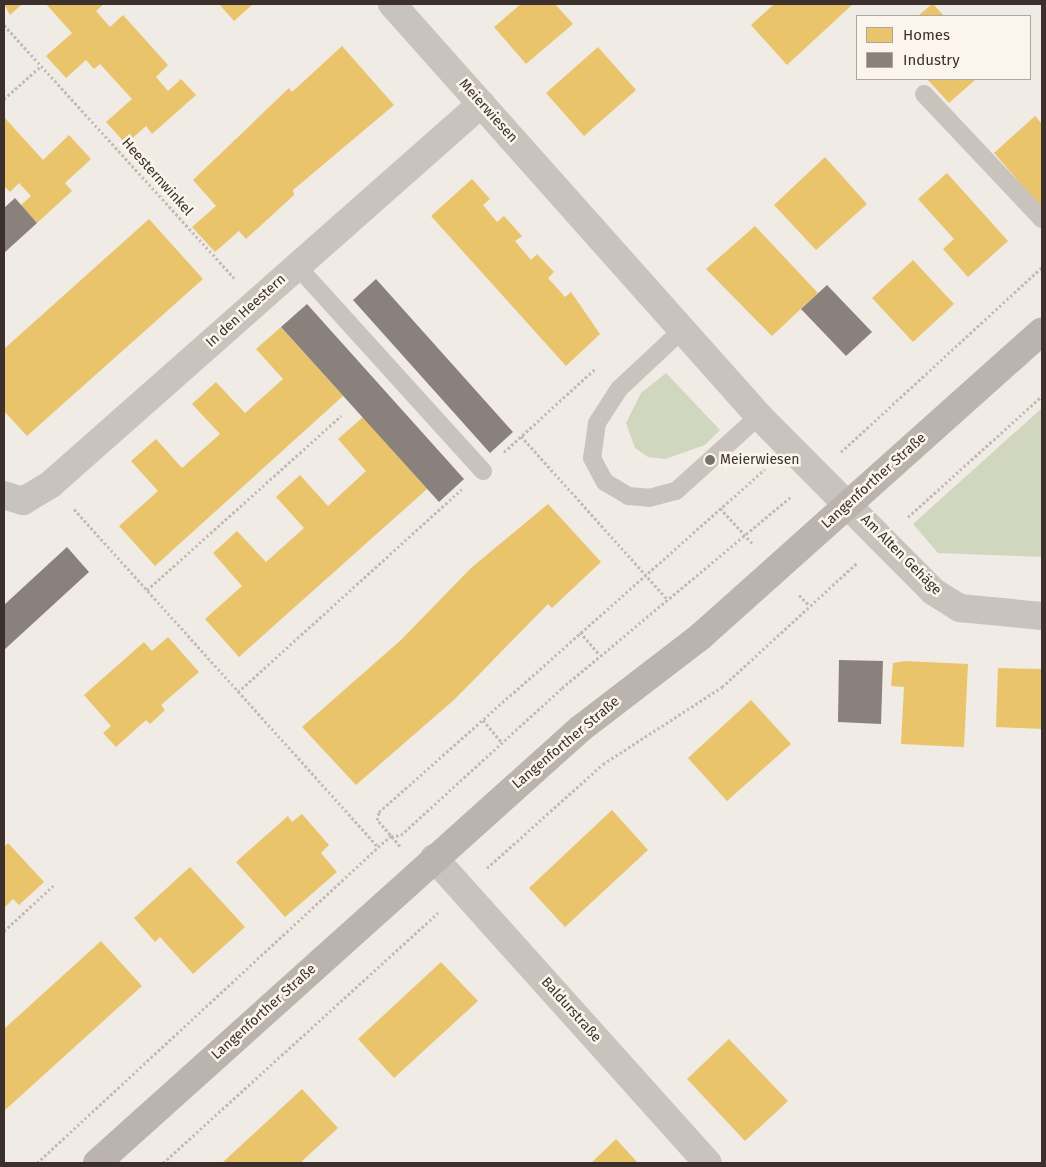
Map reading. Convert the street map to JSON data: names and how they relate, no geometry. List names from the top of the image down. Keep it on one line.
{"streets":{"main road":["Langenforther Straße"],"street":["Meierwiesen","In den Heestern","Am Alten Gehäge","Baldurstraße"],"path":["Heesternwinkel"]},"crossings":[["Meierwiesen","In den Heestern"],["Meierwiesen","Langenforther Straße"],["Meierwiesen","Am Alten Gehäge"],["Heesternwinkel","In den Heestern"],["Langenforther Straße","Am Alten Gehäge"],["Langenforther Straße","Baldurstraße"]],"places":["Meierwiesen"],"legend":["Homes","Industry"]}
